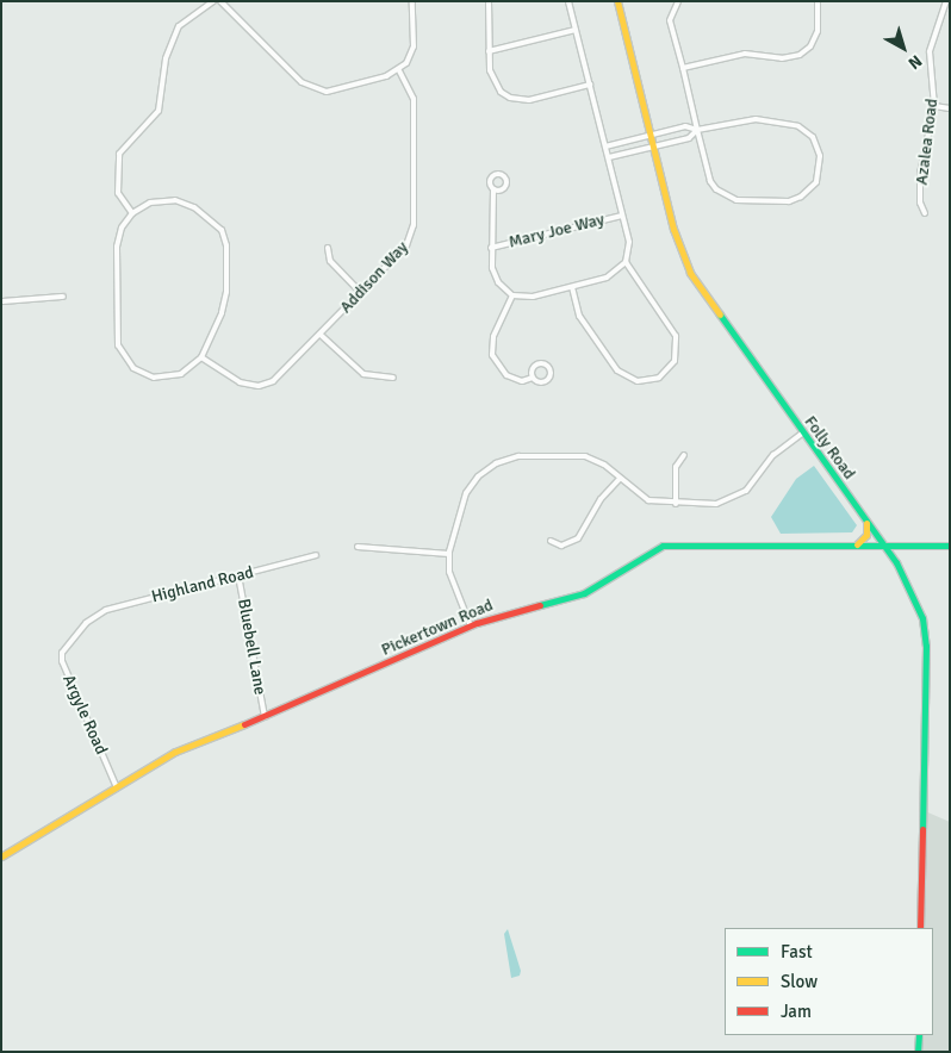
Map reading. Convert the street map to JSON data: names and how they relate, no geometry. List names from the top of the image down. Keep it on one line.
{"streets":{"street":["Azalea Road","Mary Joe Way","Addison Way","Folly Road","Highland Road","Pickertown Road","Bluebell Lane","Argyle Road"]},"crossings":[["Folly Road","Pickertown Road"],["Highland Road","Bluebell Lane"],["Highland Road","Argyle Road"],["Pickertown Road","Bluebell Lane"],["Pickertown Road","Argyle Road"]],"legend":["Fast","Slow","Jam"],"north":"bottom right"}
